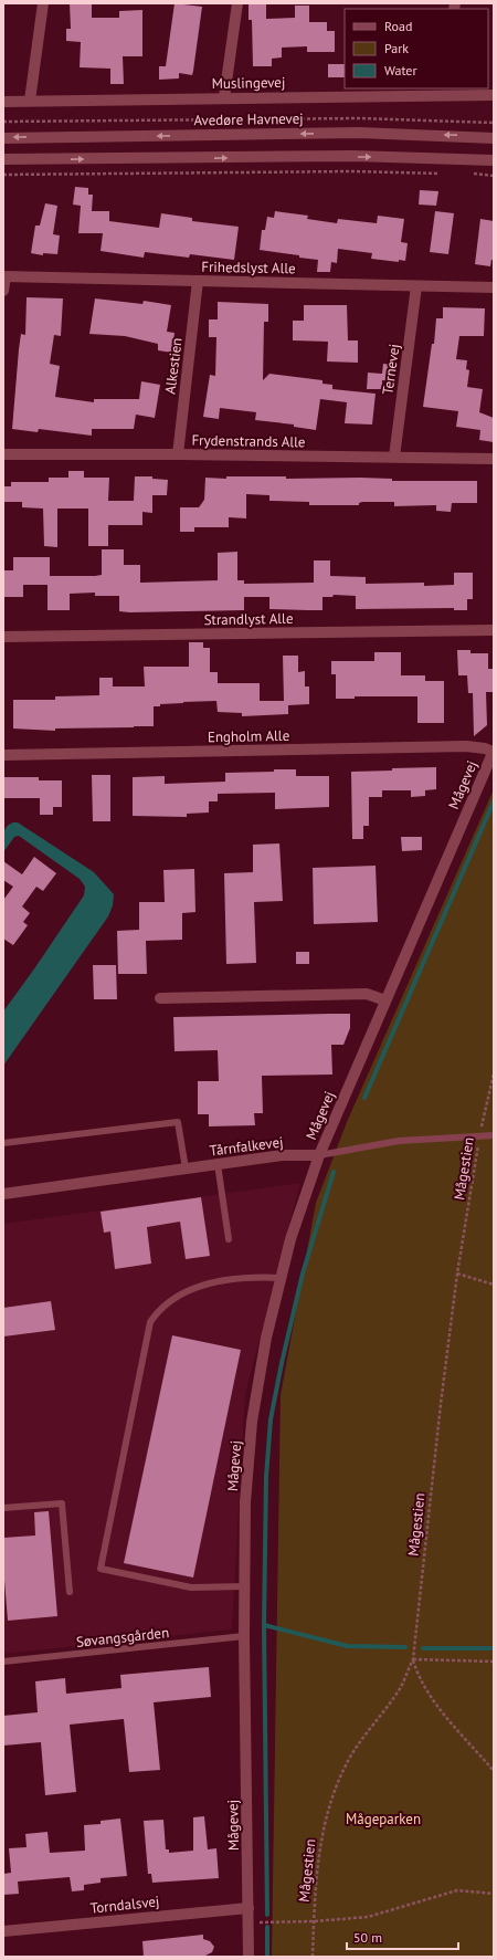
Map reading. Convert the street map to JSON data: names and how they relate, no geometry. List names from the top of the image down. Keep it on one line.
{"streets":{"street":["Muslingevej","Avedøre Havnevej","Frihedslyst Alle","Alkestien","Ternevej","Frydenstrands Alle","Strandlyst Alle","Engholm Alle","Mågevej","Tårnfalkevej","Torndalsvej"],"lane":["Søvangsgården"],"path":["Mågestien"]},"crossings":[["Frihedslyst Alle","Alkestien"],["Frihedslyst Alle","Ternevej"],["Alkestien","Frydenstrands Alle"],["Ternevej","Frydenstrands Alle"],["Engholm Alle","Mågevej"],["Mågevej","Tårnfalkevej"],["Mågevej","Søvangsgården"],["Mågevej","Torndalsvej"],["Tårnfalkevej","Mågestien"]],"parks":["Mågeparken"],"legend":["Road","Park","Water"],"scale_bar":"50 m"}
